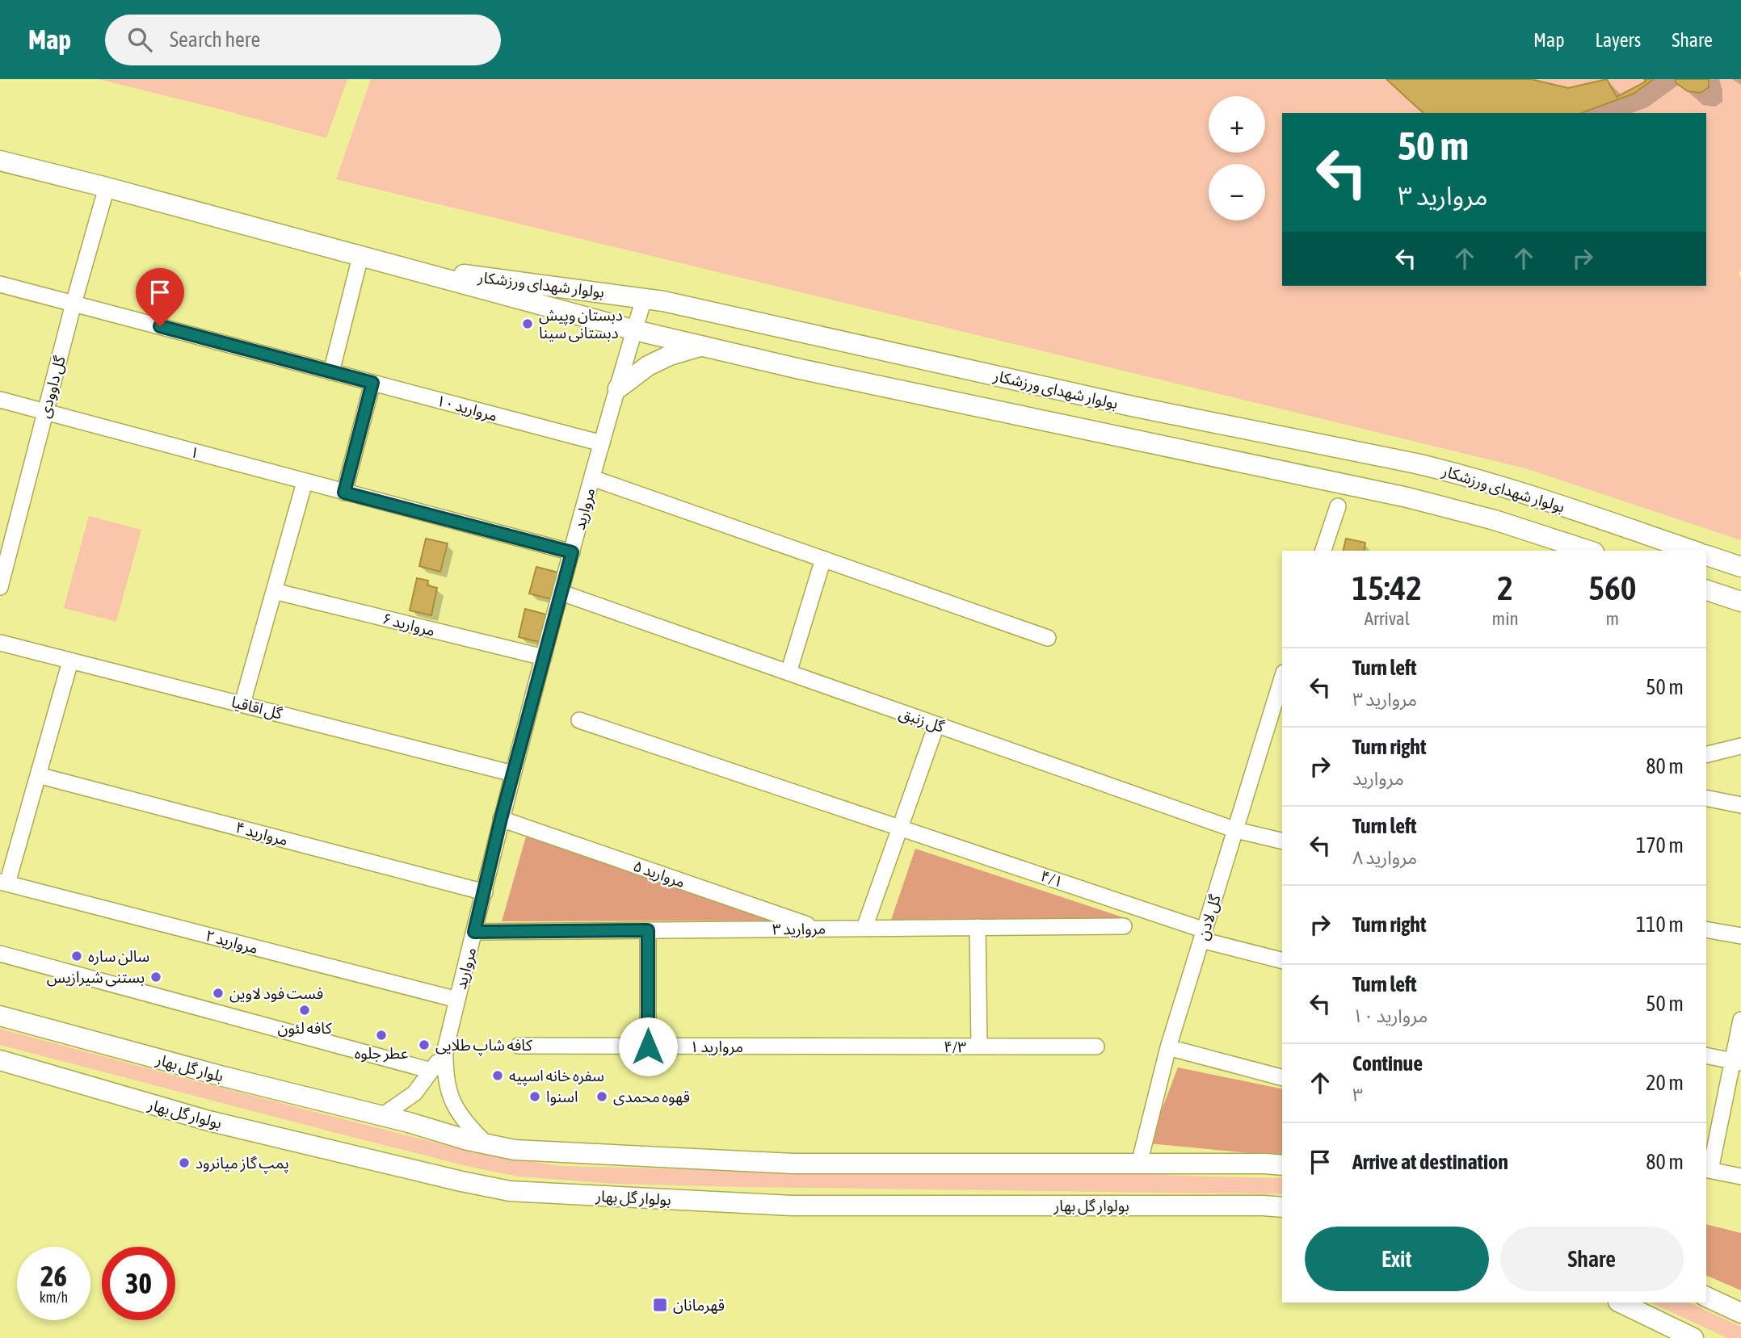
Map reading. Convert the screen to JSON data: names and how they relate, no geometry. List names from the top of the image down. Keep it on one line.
{"streets":{"main road":["بولوار شهدای ورزشکار","بلوار گل بهار","بولوار گل بهار"],"street":["گل داوودی","مروارید ۱۰","۱","مروارید","مروارید ۶","گل اقاقیا","گل زنبق","مروارید ۴","مروارید ۵","۴/۱","گل لادن","مروارید ۳","مروارید ۲","مروارید ۱","۴/۳"]},"crossings":[["بولوار شهدای ورزشکار","گل داوودی"],["بولوار شهدای ورزشکار","مروارید"],["گل داوودی","مروارید ۱۰"],["گل داوودی","۱"],["مروارید ۱۰","مروارید"],["۱","مروارید"],["مروارید","مروارید ۶"],["مروارید","گل اقاقیا"],["مروارید","گل زنبق"],["مروارید","مروارید ۴"],["مروارید","مروارید ۵"],["مروارید","مروارید ۳"],["مروارید","مروارید ۲"],["مروارید","بلوار گل بهار"],["گل زنبق","گل لادن"],["مروارید ۵","مروارید ۳"],["۴/۱","گل لادن"],["مروارید ۱","۴/۳"]],"places":{"other":["دبستان وپیش دبستانی سینا","سالن ساره","بستنی شیرازیس","فست فود لاوین","کافه لئون","عطر جلوه","کافه شاپ طلایی","سفره خانه اسپیه","اسنوا","قهوه محمدی","پمپ گاز میانرود"],"transit":["قهرمانان"]},"page":{"header":"Map","search":"Search here","nav":["Map","Layers","Share"],"map_buttons":["+","−"],"turn":["50 m","مروارید ۳"],"eta":["15:42","Arrival","2","min","560","m"],"list":[{"name":"Turn left","note":"مروارید ۳","value":"50 m"},{"name":"Turn right","note":"مروارید","value":"80 m"},{"name":"Turn left","note":"مروارید ۸","value":"170 m"},{"name":"Turn right","value":"110 m"},{"name":"Turn left","note":"مروارید ۱۰","value":"50 m"},{"name":"Continue","note":"۳","value":"20 m"},{"name":"Arrive at destination","value":"80 m"}],"buttons":["Exit","Share"],"speed":"26 km/h","limit":"30"}}
